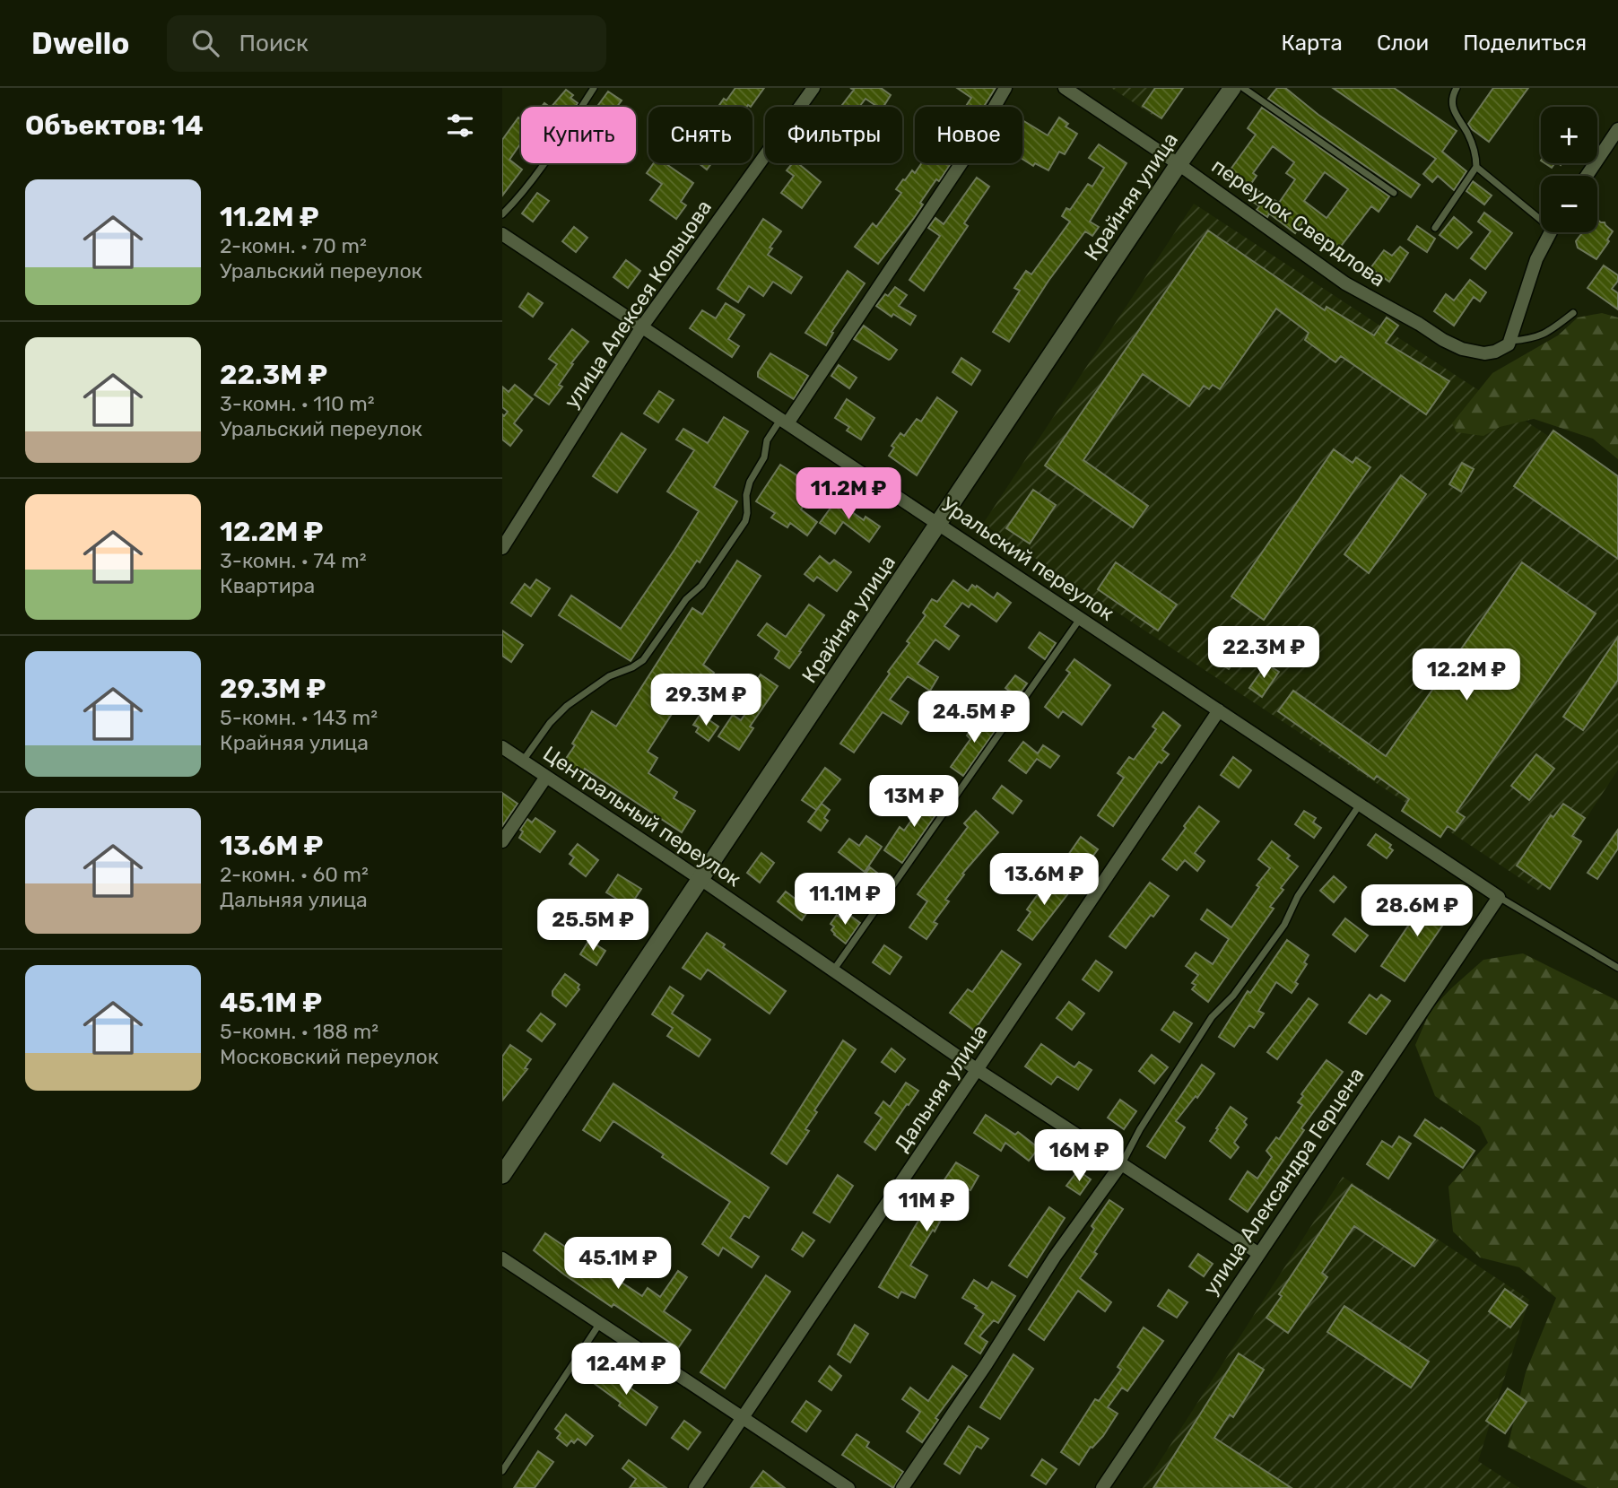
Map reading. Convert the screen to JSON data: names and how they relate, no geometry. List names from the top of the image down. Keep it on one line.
{"streets":{"main road":["Крайняя улица"],"street":["переулок Свердлова","улица Алексея Кольцова","Уральский переулок","Центральный переулок","Дальняя улица","улица Александра Герцена"]},"crossings":[["Крайняя улица","переулок Свердлова"],["Крайняя улица","Уральский переулок"],["Крайняя улица","Центральный переулок"],["улица Алексея Кольцова","Уральский переулок"],["Уральский переулок","Дальняя улица"],["Уральский переулок","улица Александра Герцена"],["Центральный переулок","Дальняя улица"],["Центральный переулок","улица Александра Герцена"]],"page":{"header":"Dwello","search":"Поиск","nav":["Карта","Слои","Поделиться"],"heading":"Объектов: 14","map_buttons":["+","−"],"chip":["Купить","Снять","Фильтры","Новое"],"list":[{"name":"11.2M ₽","note":"2-комн. · 70 m² · Уральский переулок"},{"name":"22.3M ₽","note":"3-комн. · 110 m² · Уральский переулок"},{"name":"12.2M ₽","note":"3-комн. · 74 m² · Квартира"},{"name":"29.3M ₽","note":"5-комн. · 143 m² · Крайняя улица"},{"name":"13.6M ₽","note":"2-комн. · 60 m² · Дальняя улица"},{"name":"45.1M ₽","note":"5-комн. · 188 m² · Московский переулок"}],"price":["11.2M ₽","22.3M ₽","12.2M ₽","29.3M ₽","24.5M ₽","13M ₽","13.6M ₽","11.1M ₽","28.6M ₽","25.5M ₽","16M ₽","11M ₽","45.1M ₽","12.4M ₽"]}}
